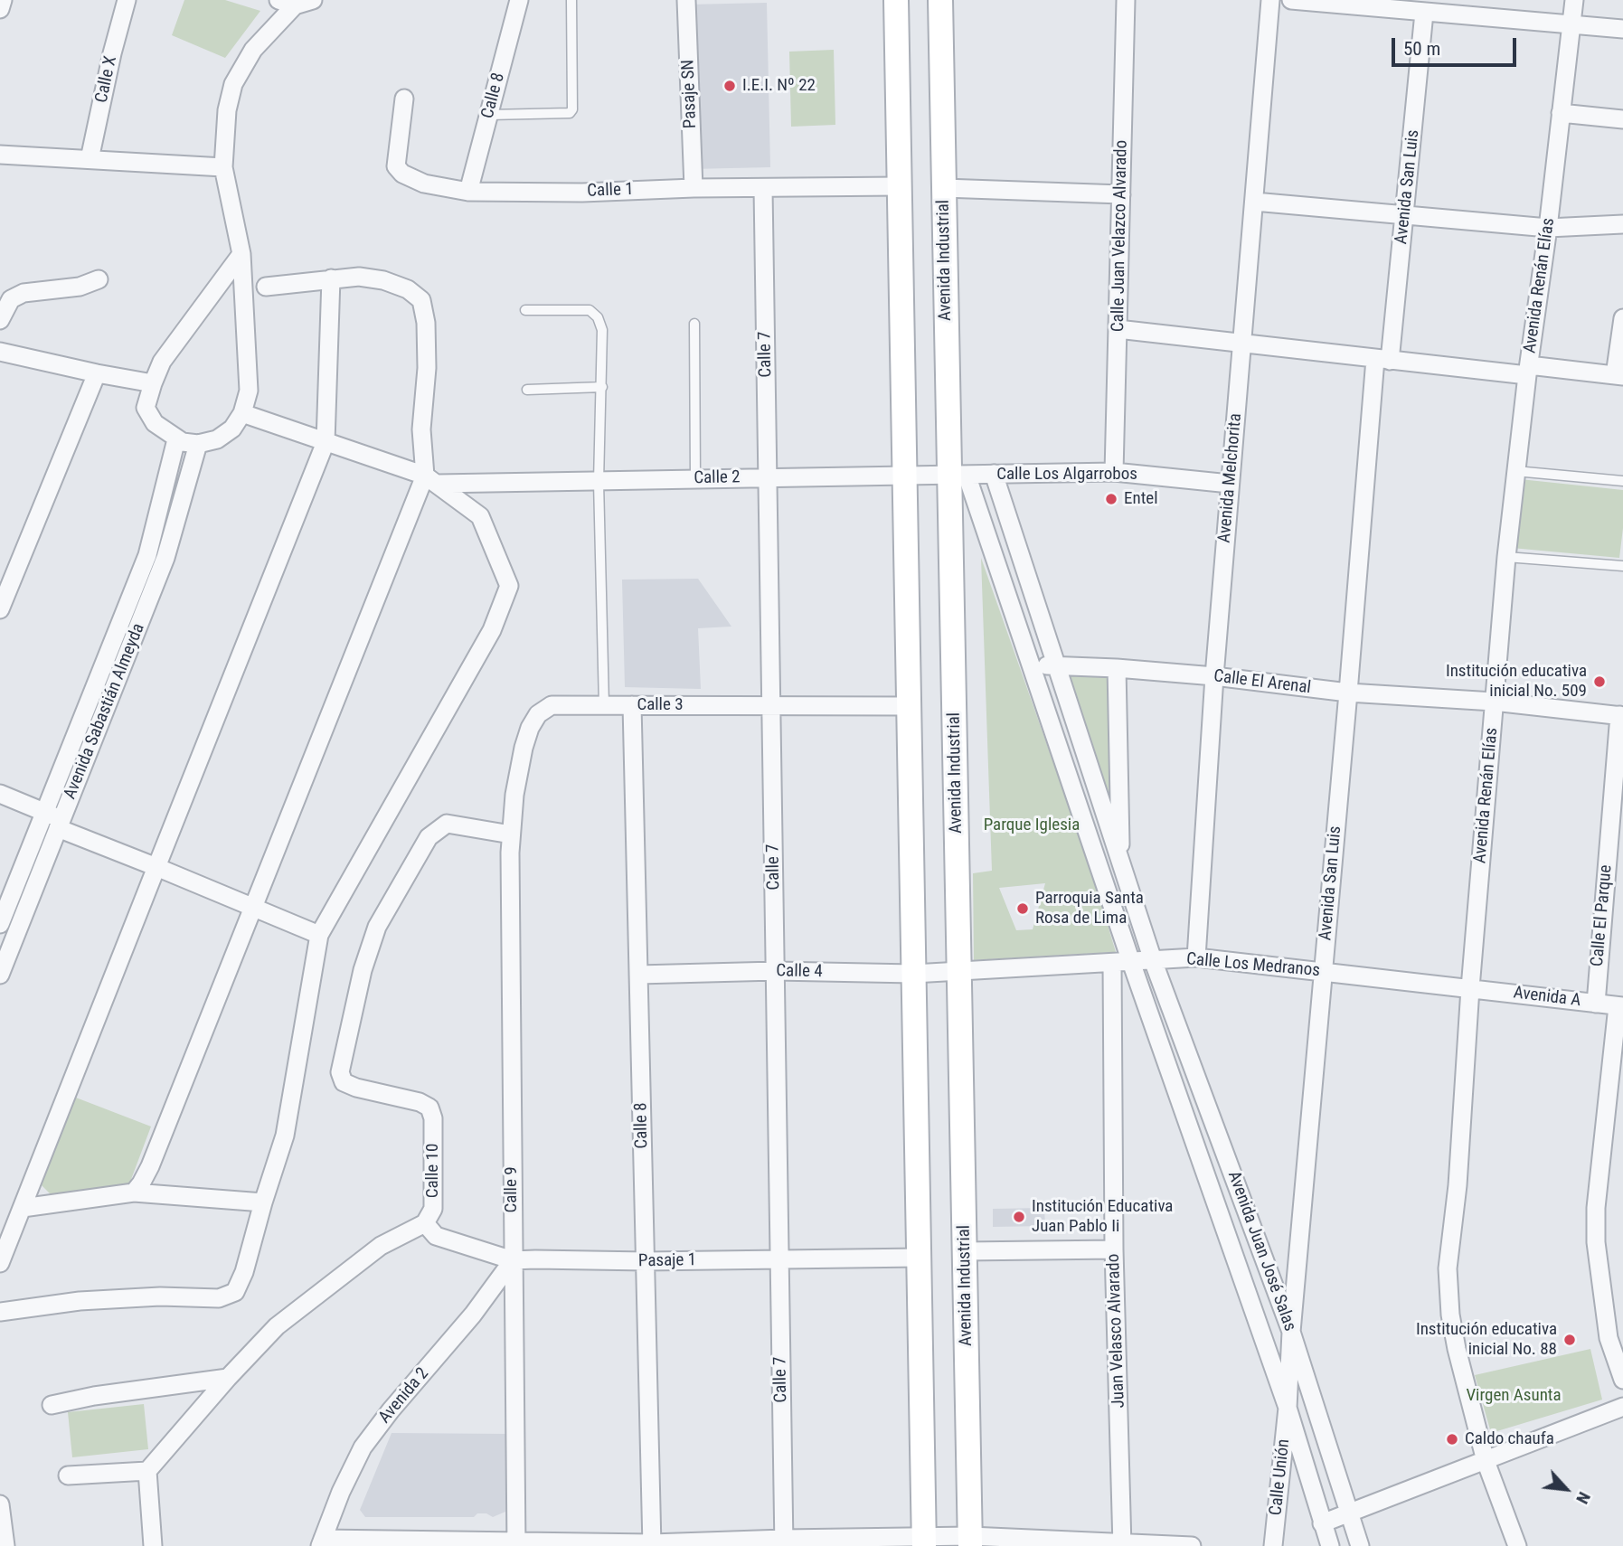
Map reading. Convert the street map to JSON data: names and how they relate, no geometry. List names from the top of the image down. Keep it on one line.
{"streets":{"street":["Calle X","Pasaje SN","Calle 8","Avenida San Luis","Calle 1","Calle Juan Velazco Alvarado","Avenida Industrial","Avenida Renán Elías","Calle 7","Calle Los Algarrobos","Calle 2","Avenida Melchorita","Calle El Arenal","Calle 3","Avenida Sabastián Almeyda","Calle El Parque","Calle Los Medranos","Calle 4","Avenida A","Calle 10","Calle 9","Avenida Juan José Salas","Pasaje 1","Juan Velasco Alvarado","Avenida 2","Calle Unión"]},"crossings":[["Pasaje SN","Calle 1"],["Calle 8","Calle 1"],["Calle 8","Calle 3"],["Calle 8","Calle 4"],["Calle 8","Pasaje 1"],["Avenida San Luis","Calle El Arenal"],["Avenida San Luis","Calle Los Medranos"],["Avenida San Luis","Avenida Juan José Salas"],["Avenida San Luis","Calle Unión"],["Calle 1","Calle 7"],["Calle Juan Velazco Alvarado","Calle Los Algarrobos"],["Avenida Industrial","Calle Los Algarrobos"],["Avenida Industrial","Calle Los Medranos"],["Avenida Industrial","Calle 4"],["Avenida Industrial","Avenida Juan José Salas"],["Avenida Renán Elías","Calle El Arenal"],["Avenida Renán Elías","Calle Los Medranos"],["Avenida Renán Elías","Avenida A"],["Calle 7","Calle 2"],["Calle 7","Calle 3"],["Calle 7","Calle 4"],["Calle 7","Pasaje 1"],["Calle Los Algarrobos","Calle 2"],["Calle Los Algarrobos","Avenida Melchorita"],["Calle Los Algarrobos","Avenida Juan José Salas"],["Avenida Melchorita","Calle El Arenal"],["Avenida Melchorita","Calle Los Medranos"],["Calle El Arenal","Calle El Parque"],["Calle El Arenal","Avenida Juan José Salas"],["Calle 3","Calle 10"],["Calle 3","Calle 9"],["Calle El Parque","Avenida A"],["Calle Los Medranos","Calle 4"],["Calle Los Medranos","Avenida A"],["Calle Los Medranos","Avenida Juan José Salas"],["Calle Los Medranos","Juan Velasco Alvarado"],["Calle 10","Calle 9"],["Calle 10","Pasaje 1"],["Calle 9","Pasaje 1"],["Calle 9","Avenida 2"],["Avenida Juan José Salas","Calle Unión"],["Pasaje 1","Avenida 2"]],"parks":["Parque Iglesia","Virgen Asunta"],"places":["I.E.I. Nº 22","Entel","Institución educativa inicial No. 509","Parroquia Santa Rosa de Lima","Institución Educativa Juan Pablo Ii","Institución educativa inicial No. 88","Caldo chaufa"],"scale_bar":"50 m","north":"bottom right"}
